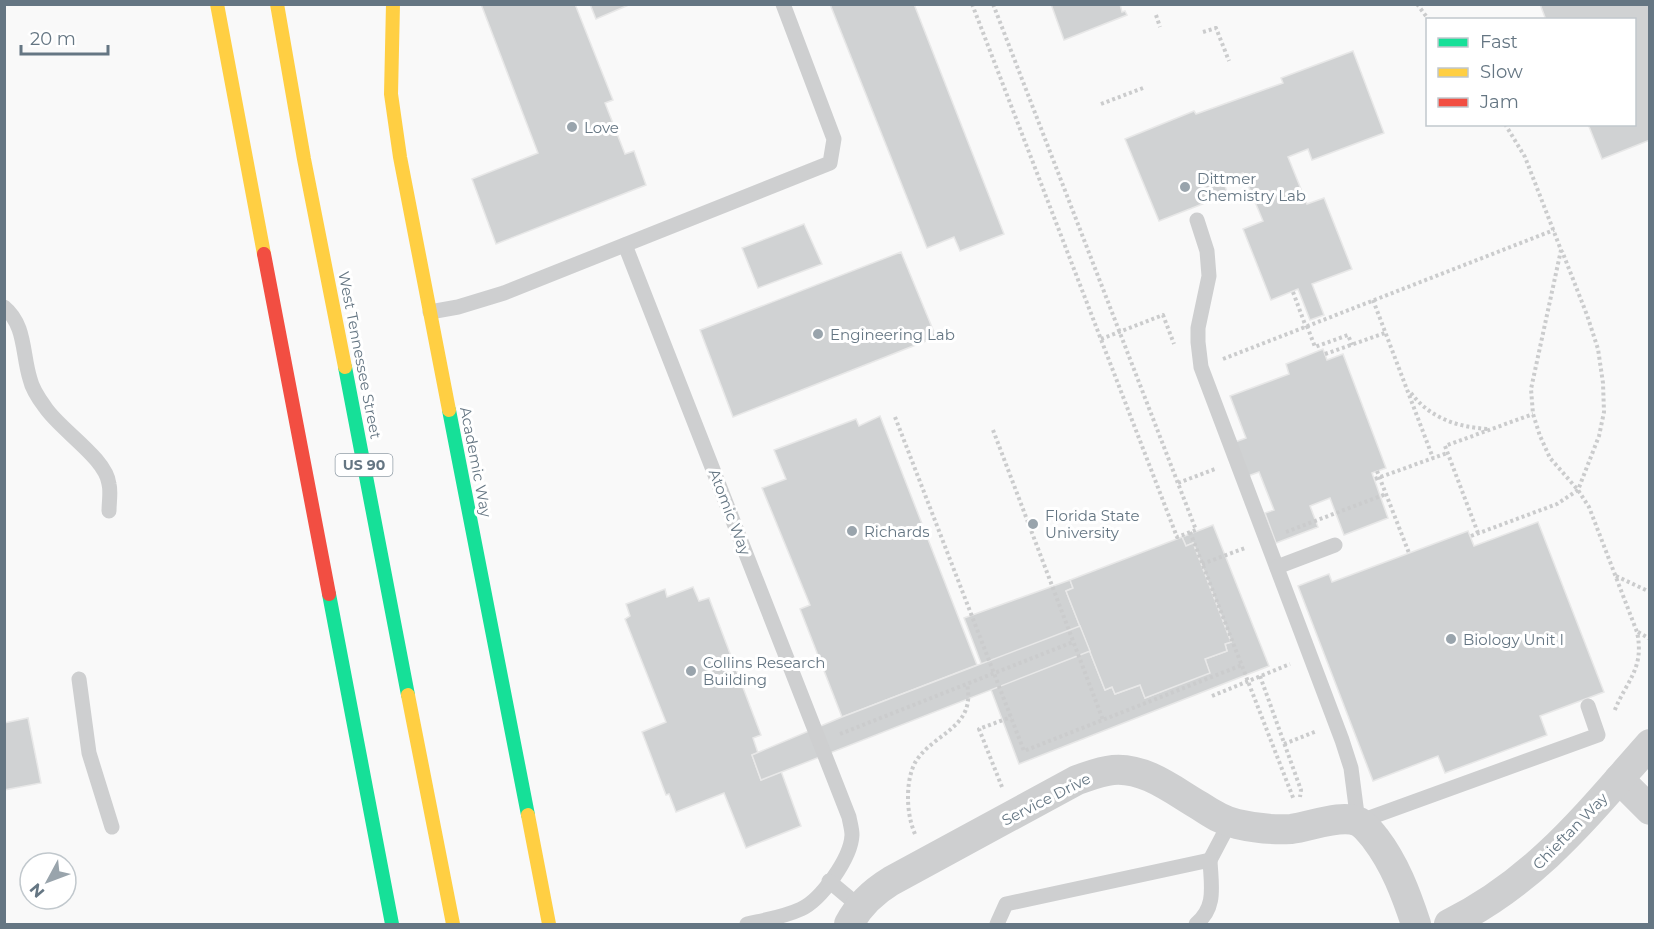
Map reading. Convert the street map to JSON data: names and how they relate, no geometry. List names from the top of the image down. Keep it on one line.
{"streets":{"main road":["West Tennessee Street","Academic Way","US 90"],"street":["Service Drive","Chieftan Way"],"lane":["Atomic Way"]},"places":["Love","Dittmer Chemistry Lab","Engineering Lab","Florida State University","Richards","Biology Unit I","Collins Research Building"],"legend":["Fast","Slow","Jam"],"scale_bar":"20 m","north":"bottom left"}
